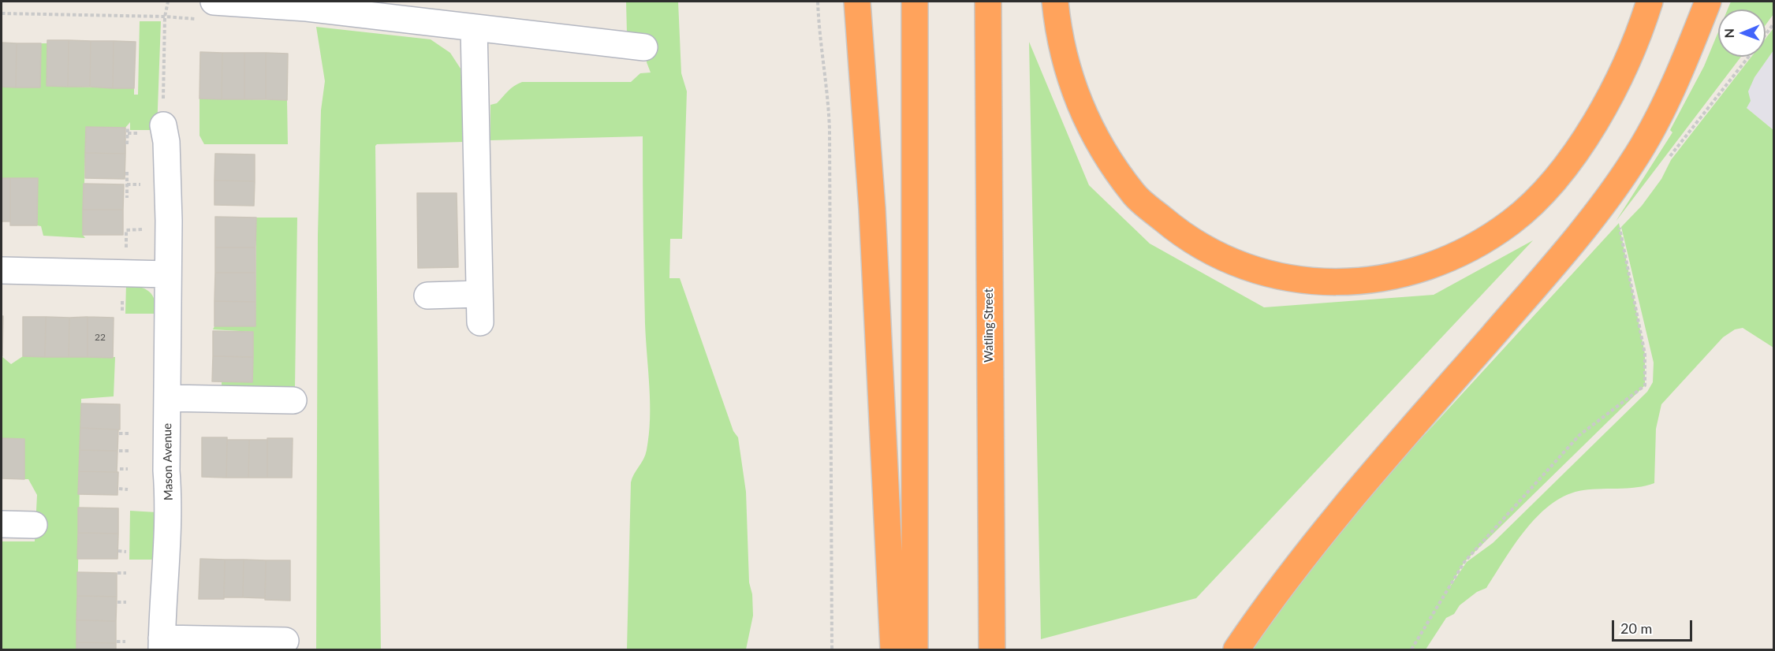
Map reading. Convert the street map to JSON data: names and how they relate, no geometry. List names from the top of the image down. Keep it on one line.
{"streets":{"highway":["Watling Street"],"street":["Mason Avenue"]},"house_numbers":["22"],"scale_bar":"20 m","north":"left"}
